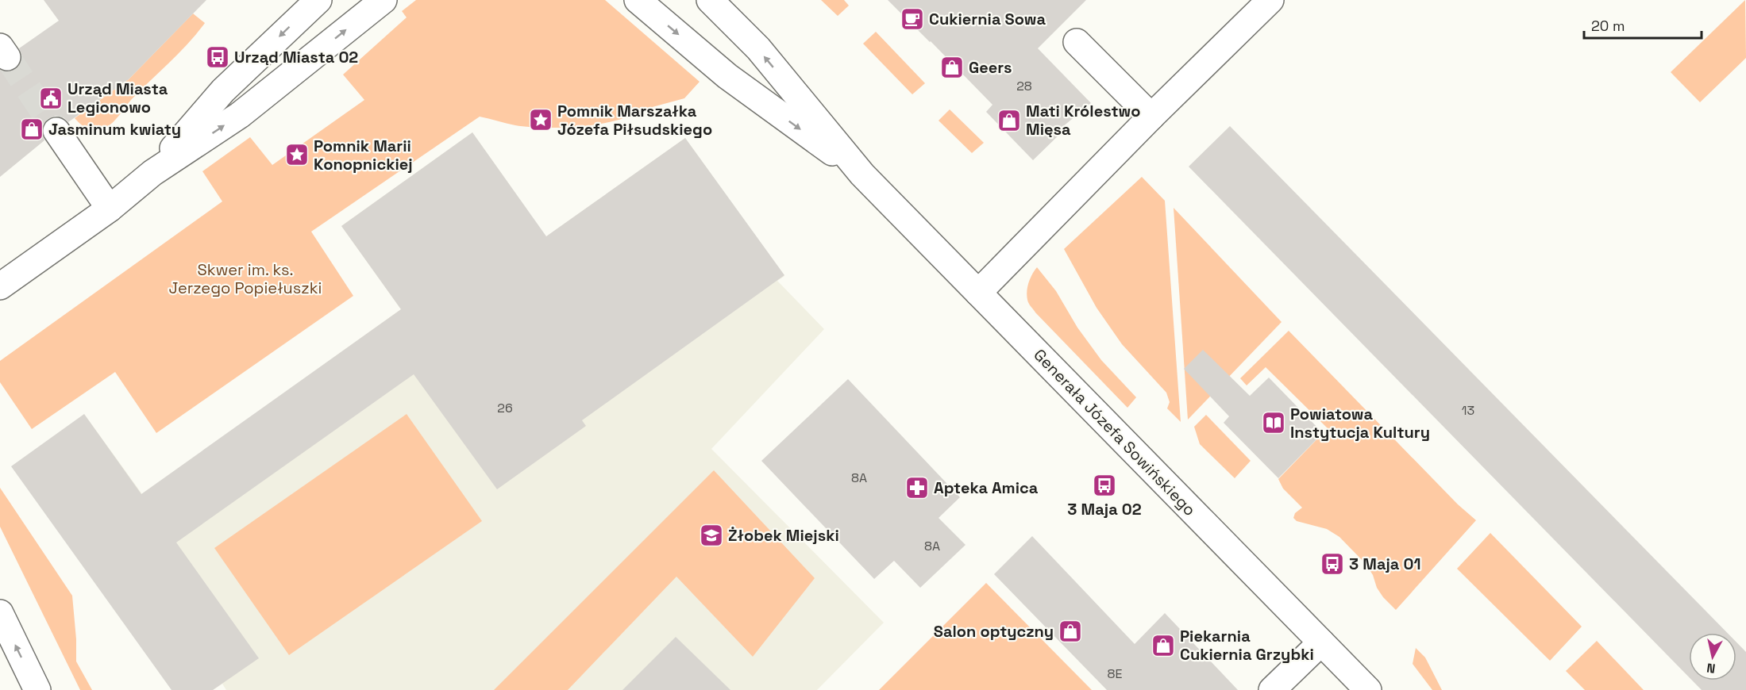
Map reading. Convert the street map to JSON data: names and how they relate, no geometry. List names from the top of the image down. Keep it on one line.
{"streets":{"street":["Generała Józefa Sowińskiego"]},"parks":["Skwer im. ks. Jerzego Popiełuszki"],"places":{"cafe":["Cukiernia Sowa"],"bus stop":["Urząd Miasta 02","3 Maja 02","3 Maja 01"],"shop":["Geers","Mati Królestwo Mięsa","Jasminum kwiaty","Salon optyczny","Piekarnia Cukiernia Grzybki"],"public building":["Urząd Miasta Legionowo"],"place":["Pomnik Marszałka Józefa Piłsudskiego","Pomnik Marii Konopnickiej"],"library":["Powiatowa Instytucja Kultury"],"pharmacy":["Apteka Amica"],"school or university":["Żłobek Miejski"]},"house_numbers":["28","26","13","8A","8A","8E"],"scale_bar":"20 m","north":"bottom"}
